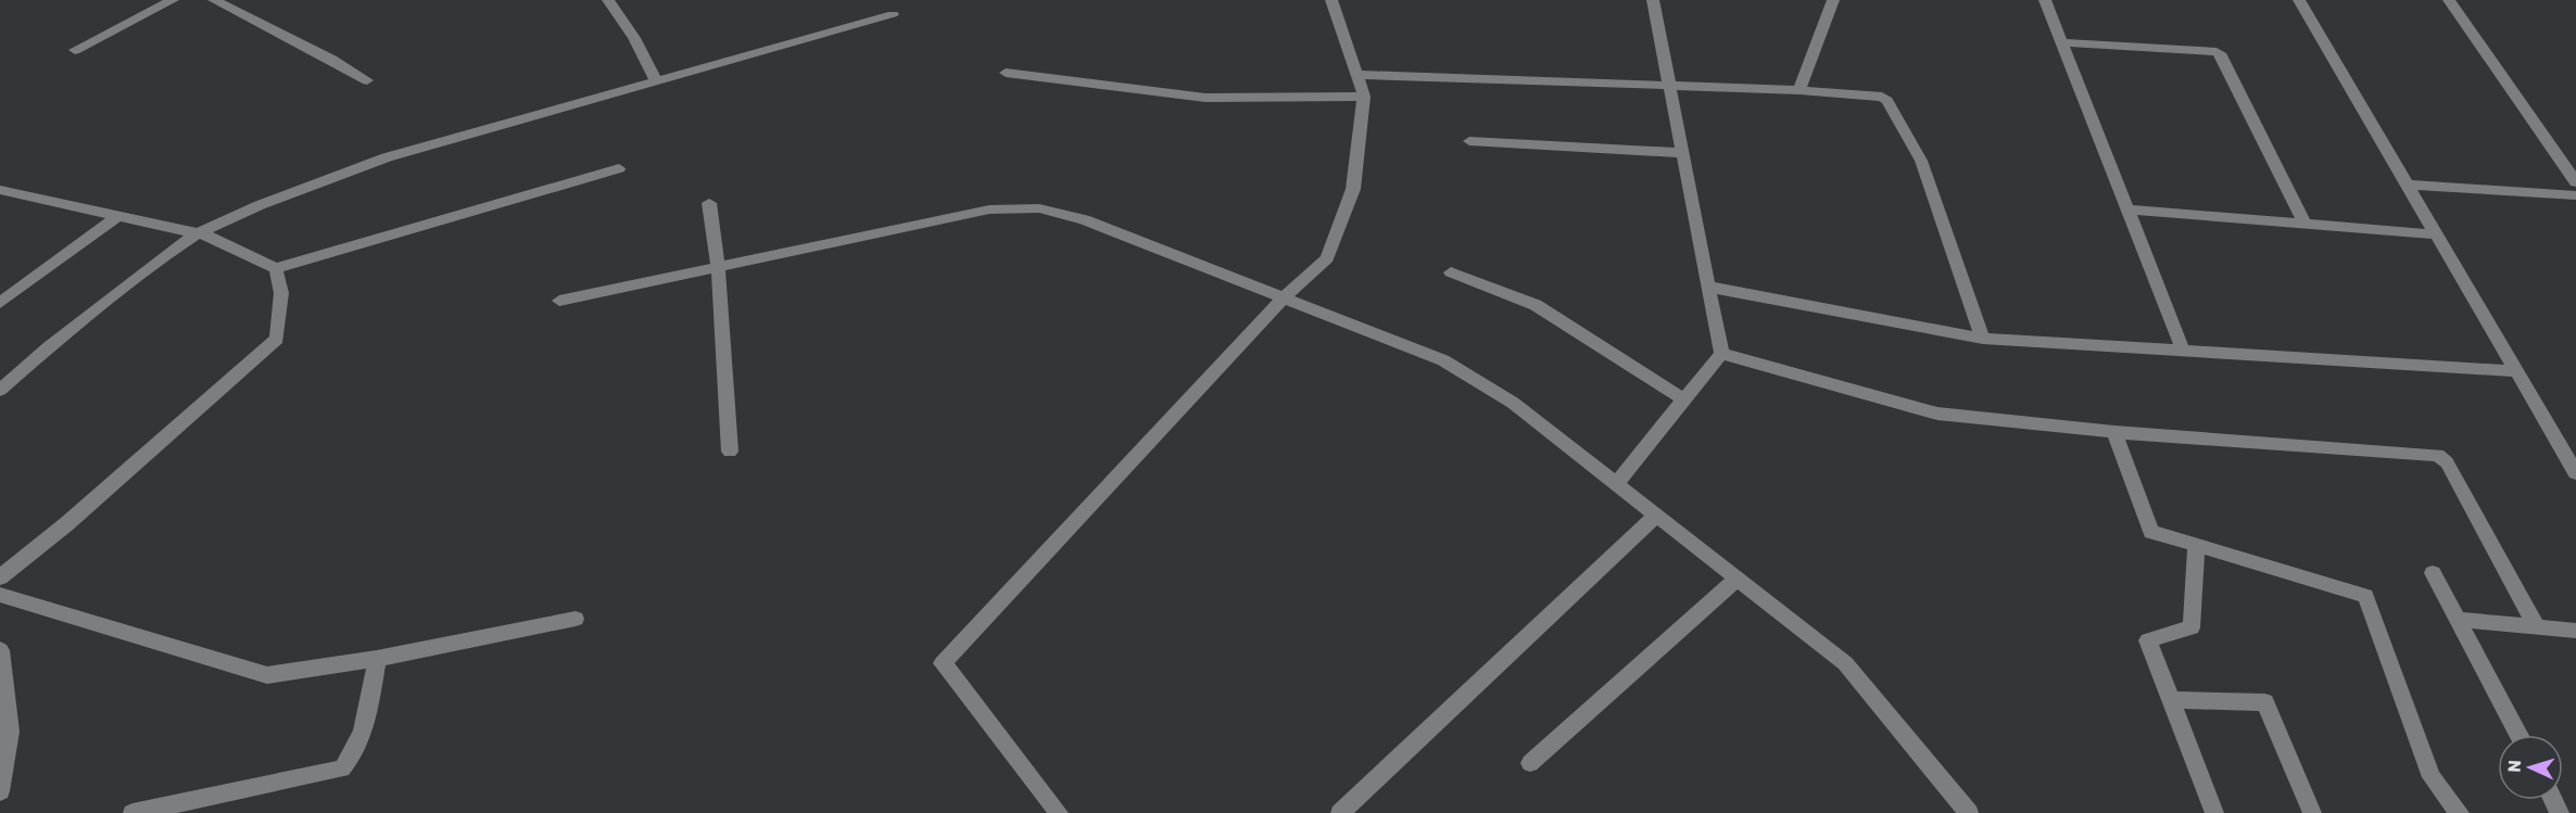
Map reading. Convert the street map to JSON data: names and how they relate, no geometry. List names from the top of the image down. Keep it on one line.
{"north":"left"}
